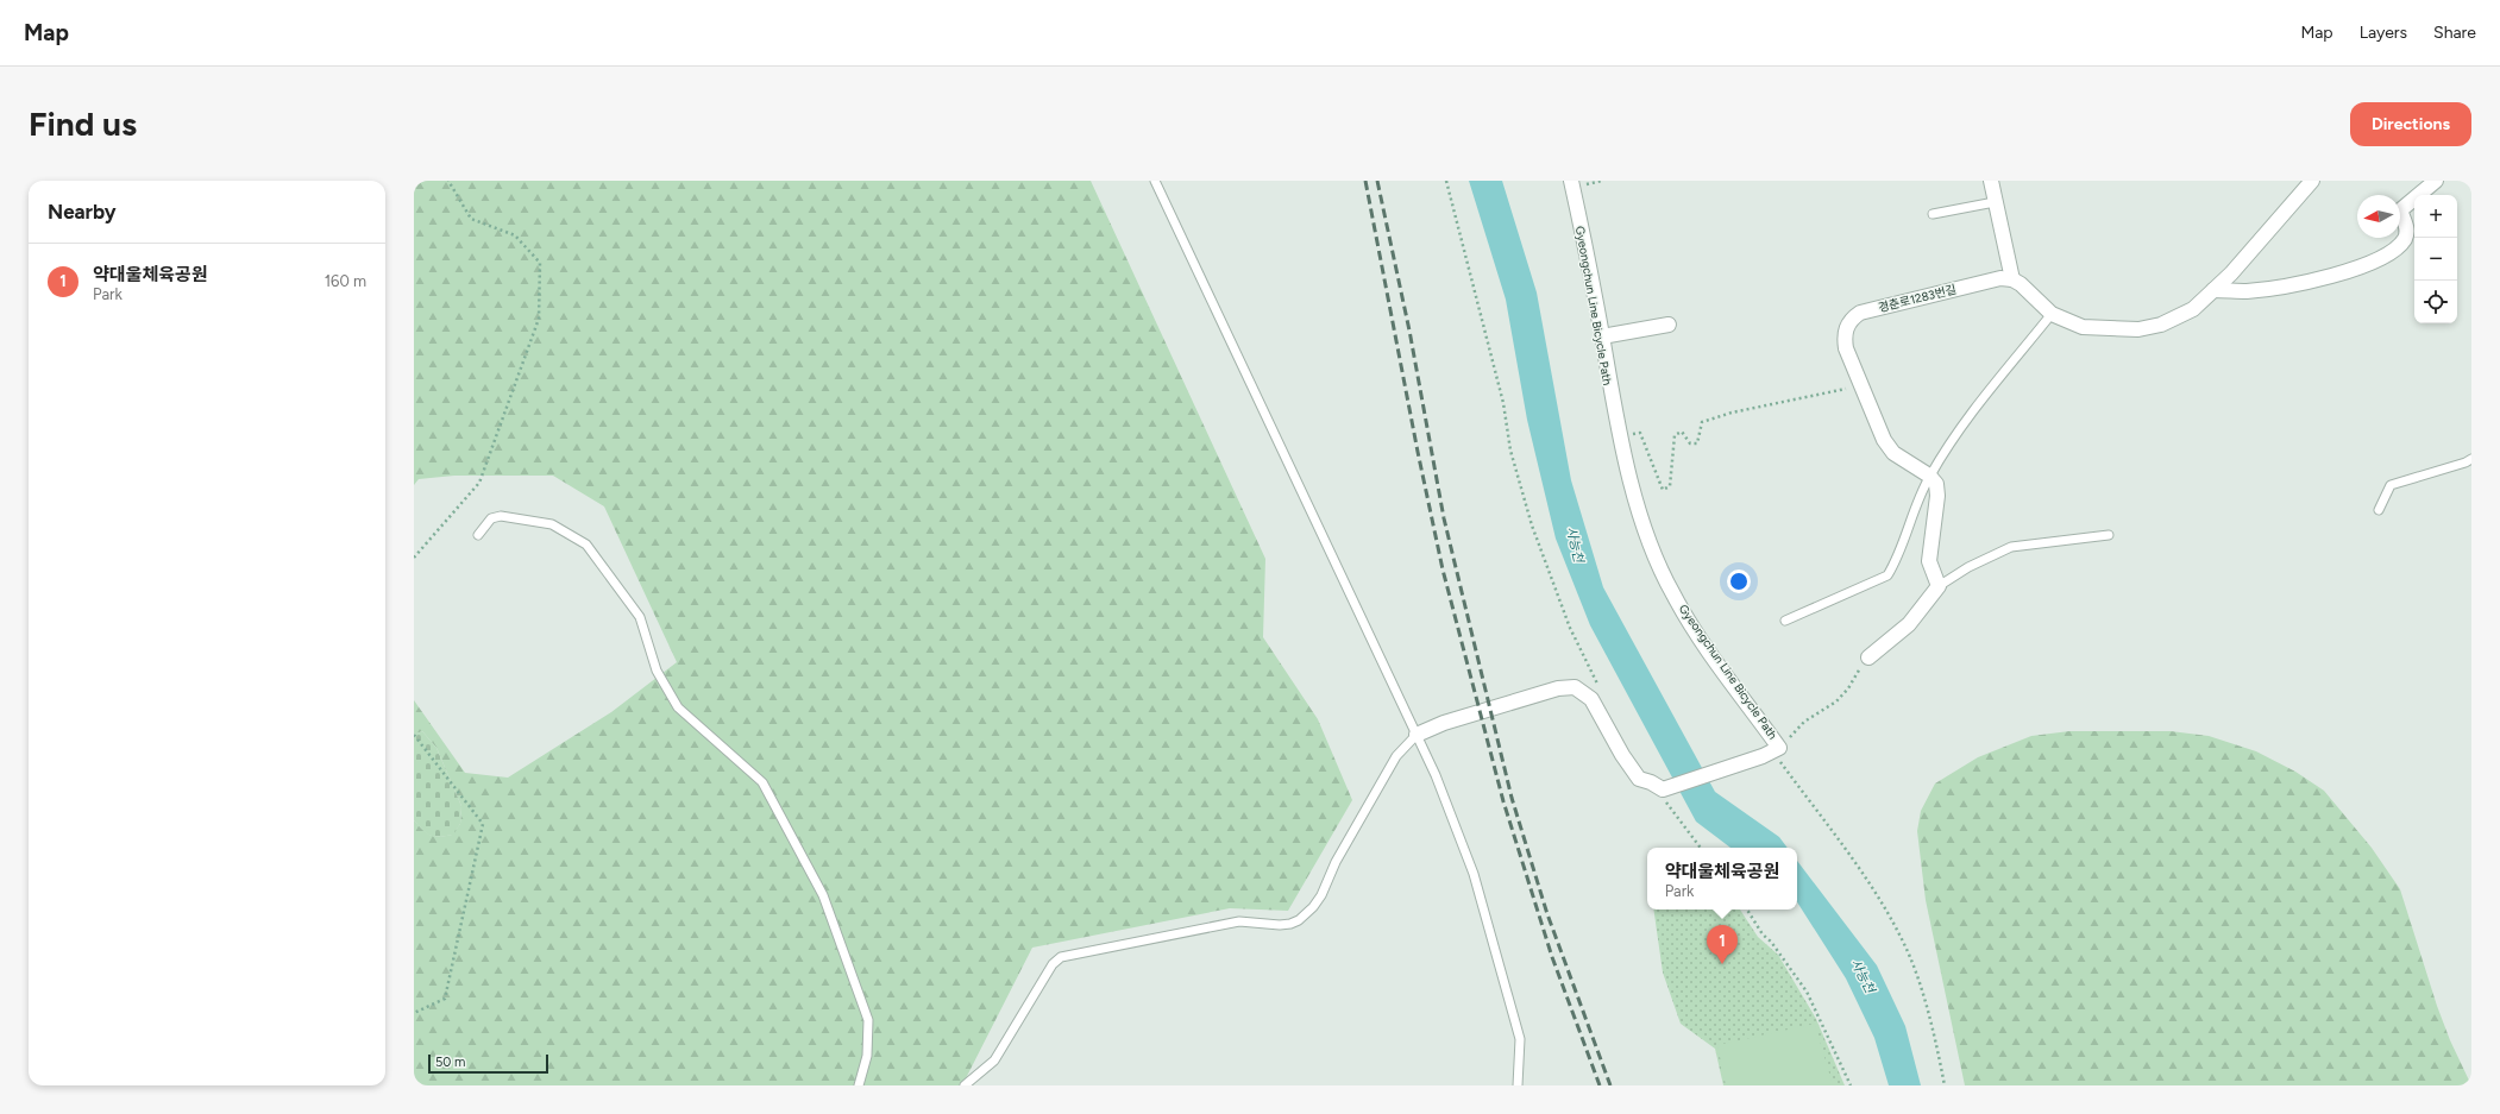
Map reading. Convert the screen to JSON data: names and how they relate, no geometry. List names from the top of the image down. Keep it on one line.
{"streets":{"street":["경춘로1283번길"],"path":["Gyeongchun Line Bicycle Path"]},"water":["사능천"],"scale_bar":"50 m","north":"left","page":{"header":"Map","nav":["Map","Layers","Share"],"buttons":"Directions","title":"Find us","heading":"Nearby","map_buttons":["+","−"],"list":[{"mark":"1","name":"약대울체육공원","note":"Park","value":"160 m"}],"popup":["약대울체육공원","Park"],"pins":"1","scale":"50 m"}}
